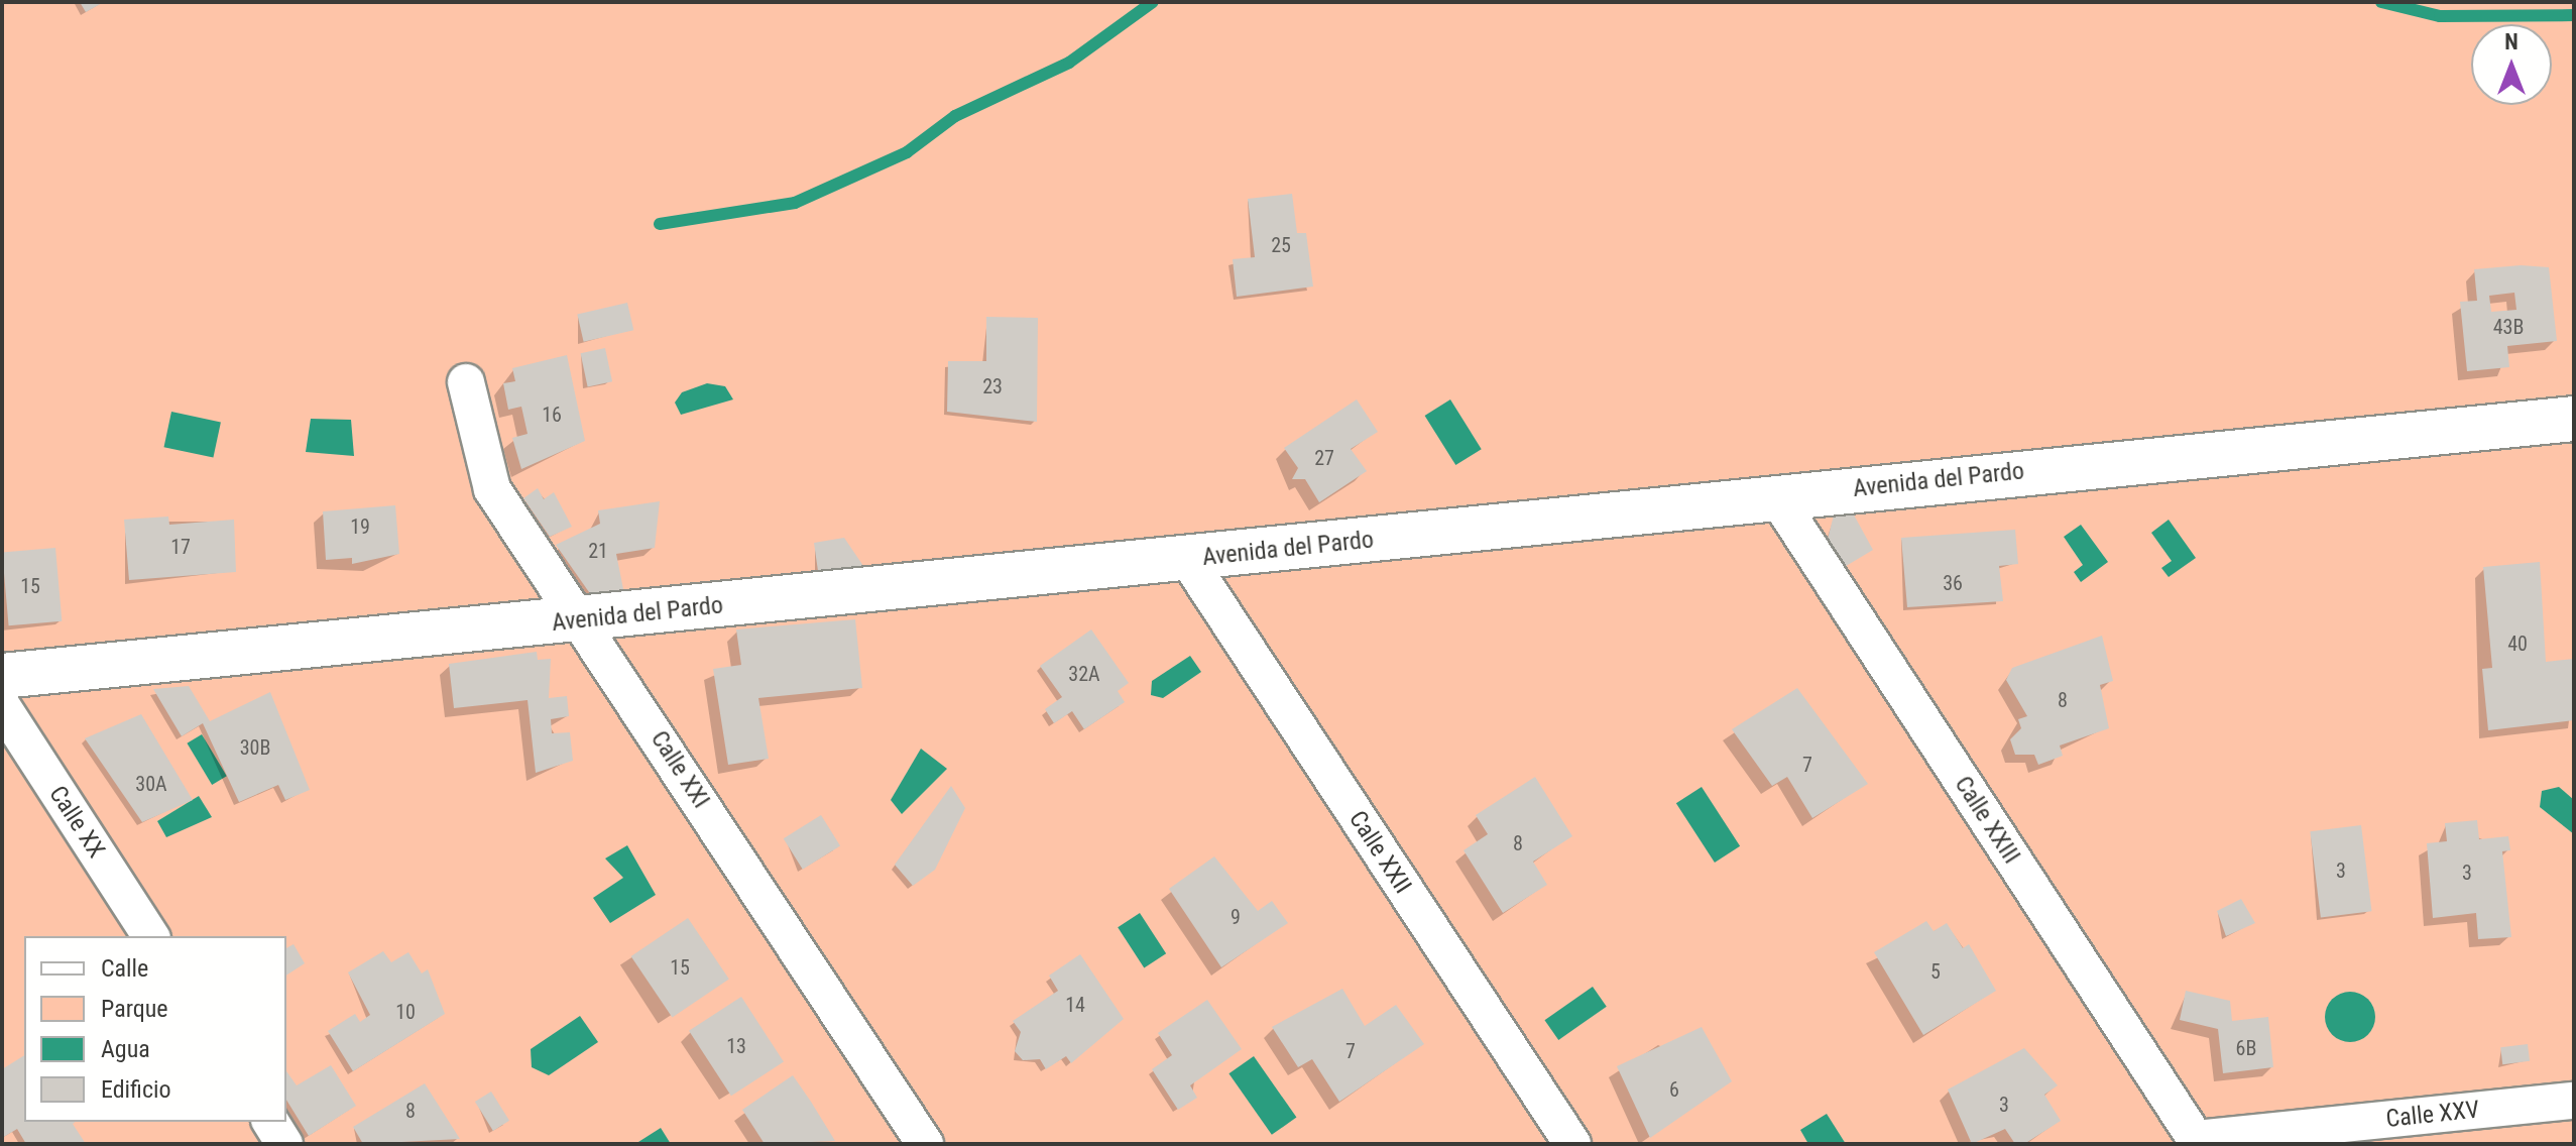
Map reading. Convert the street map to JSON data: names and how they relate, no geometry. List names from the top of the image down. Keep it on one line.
{"streets":{"street":["Avenida del Pardo","Calle XXI","Calle XXIII","Calle XX","Calle XXII","Calle XXV"]},"crossings":[["Avenida del Pardo","Calle XXI"],["Avenida del Pardo","Calle XXIII"],["Avenida del Pardo","Calle XXII"],["Calle XXIII","Calle XXV"]],"house_numbers":["25","43B","23","16","27","19","17","21","36","15","40","32A","8","30B","7","30A","8","3","3","9","15","5","14","10","13","6B","7","6","3","8"],"legend":["Calle","Parque","Agua","Edificio"],"north":"top"}
